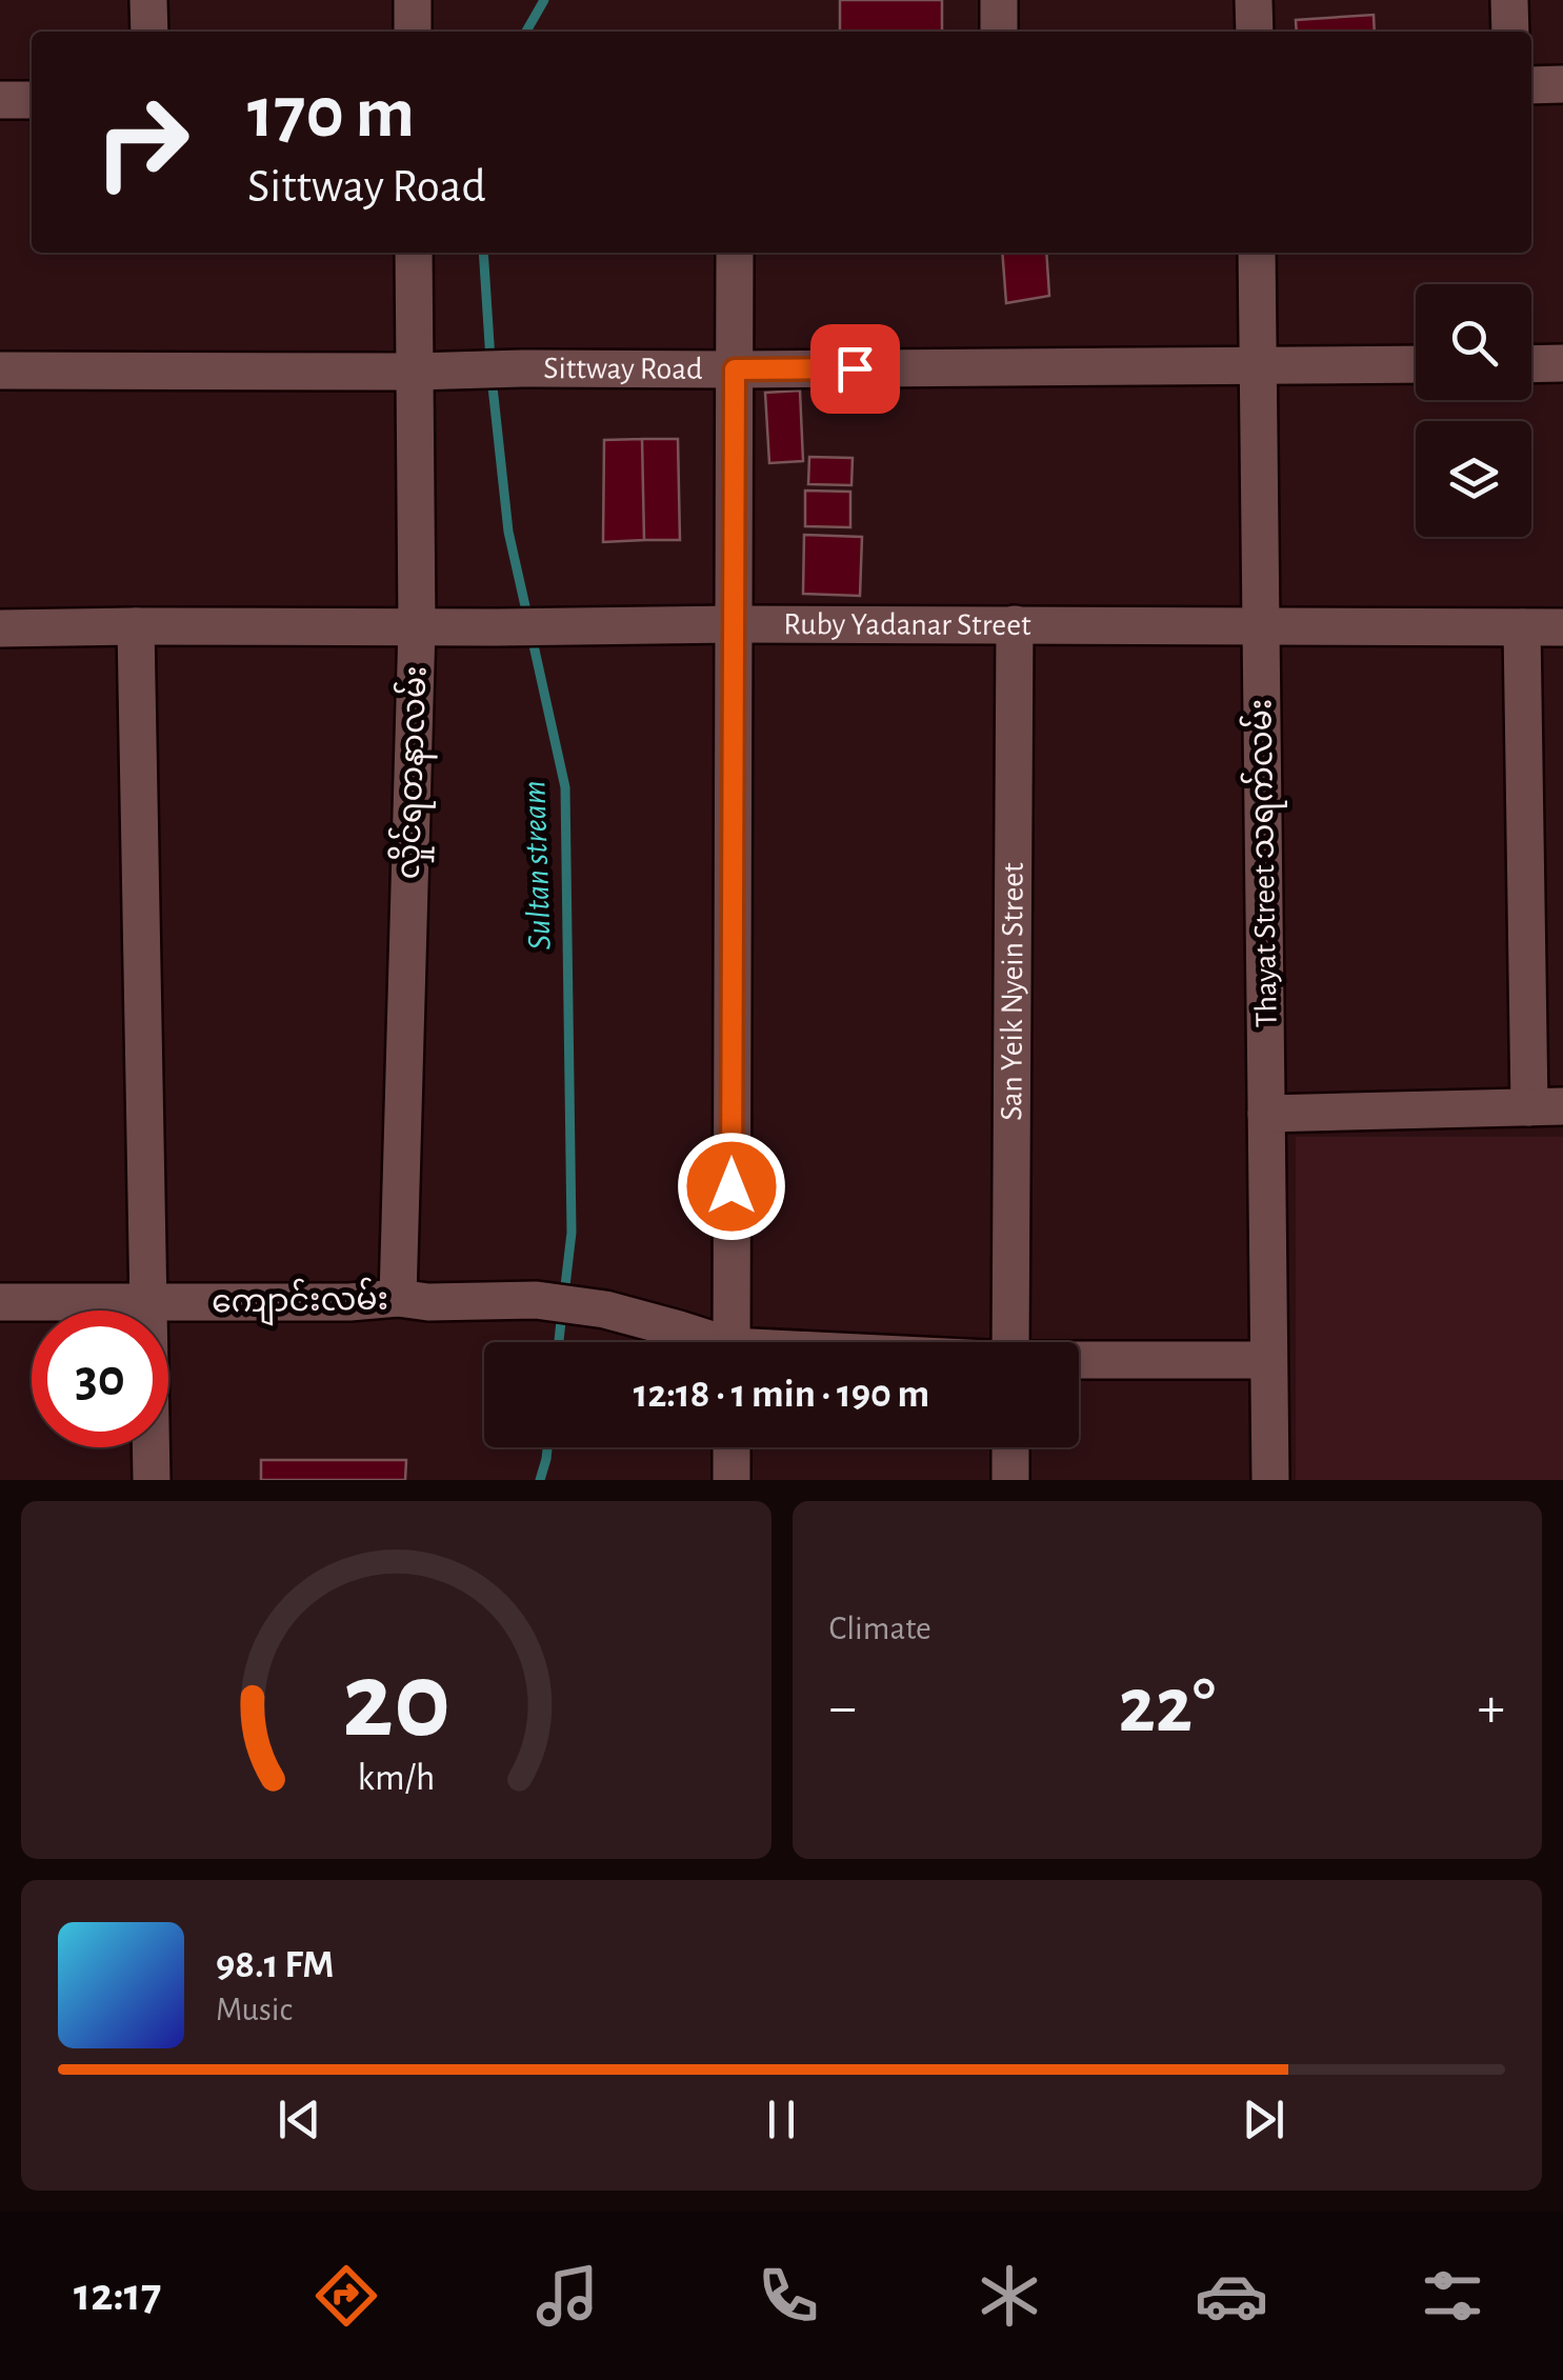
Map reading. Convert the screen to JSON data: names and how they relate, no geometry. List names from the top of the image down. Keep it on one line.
{"streets":{"street":["Sittway Road","Ruby Yadanar Street","လှိုင်ရတနာလမ်း","Thayat Street သရက်လမ်း","San Yeik Nyein Street","ကျောင်းလမ်း"]},"crossings":[["Sittway Road","လှိုင်ရတနာလမ်း"],["Sittway Road","Thayat Street သရက်လမ်း"],["Ruby Yadanar Street","လှိုင်ရတနာလမ်း"],["Ruby Yadanar Street","Thayat Street သရက်လမ်း"],["Ruby Yadanar Street","San Yeik Nyein Street"],["လှိုင်ရတနာလမ်း","ကျောင်းလမ်း"]],"water":["Sultan stream"],"page":{"turn":["170 m","Sittway Road"],"limit":"30","trip":"12:18 · 1 min · 190 m","tile":"Climate","heat":["−","22°","+"],"song":["98.1 FM","Music"],"tabs":"12:17","gauge":["20","km/h"]}}
